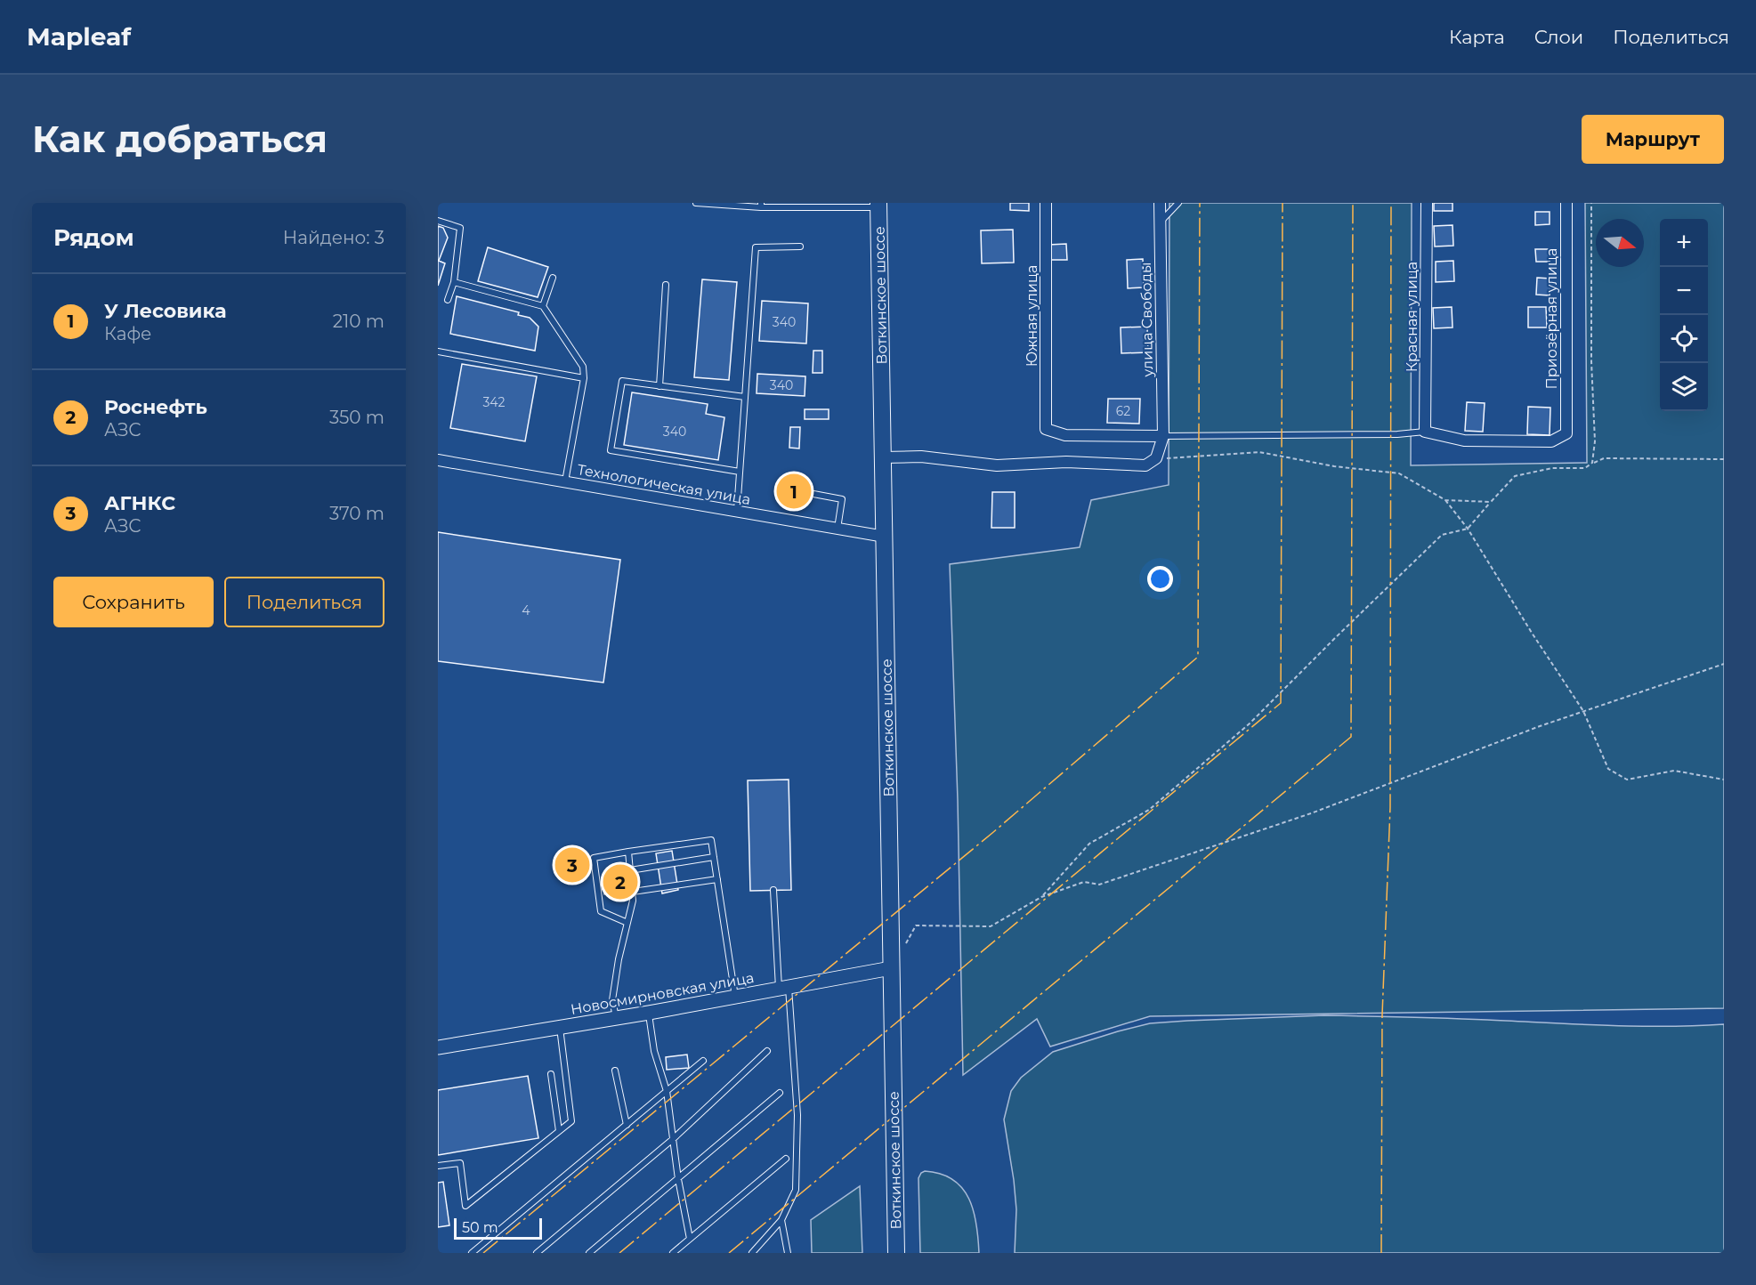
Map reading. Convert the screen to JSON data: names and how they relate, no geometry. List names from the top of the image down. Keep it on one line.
{"streets":{"main road":["Воткинское шоссе"],"street":["Южная улица","Красная улица","Приозёрная улица","улица Свободы","Технологическая улица","Новосмирновская улица"]},"crossings":[["Воткинское шоссе","Технологическая улица"],["Воткинское шоссе","Новосмирновская улица"],["Южная улица","улица Свободы"],["Красная улица","Приозёрная улица"]],"house_numbers":["340","340","342","62","340","4"],"scale_bar":"50 m","north":"right","page":{"header":"Mapleaf","nav":["Карта","Слои","Поделиться"],"buttons":["Маршрут",["Сохранить","Поделиться"]],"title":"Как добраться","heading":["Рядом","Найдено: 3"],"map_buttons":["+","−"],"list":[{"mark":"1","name":"У Лесовика","note":"Кафе","value":"210 m"},{"mark":"2","name":"Роснефть","note":"АЗС","value":"350 m"},{"mark":"3","name":"АГНКС","note":"АЗС","value":"370 m"}],"pins":["1","3","2"],"scale":"50 m"}}
